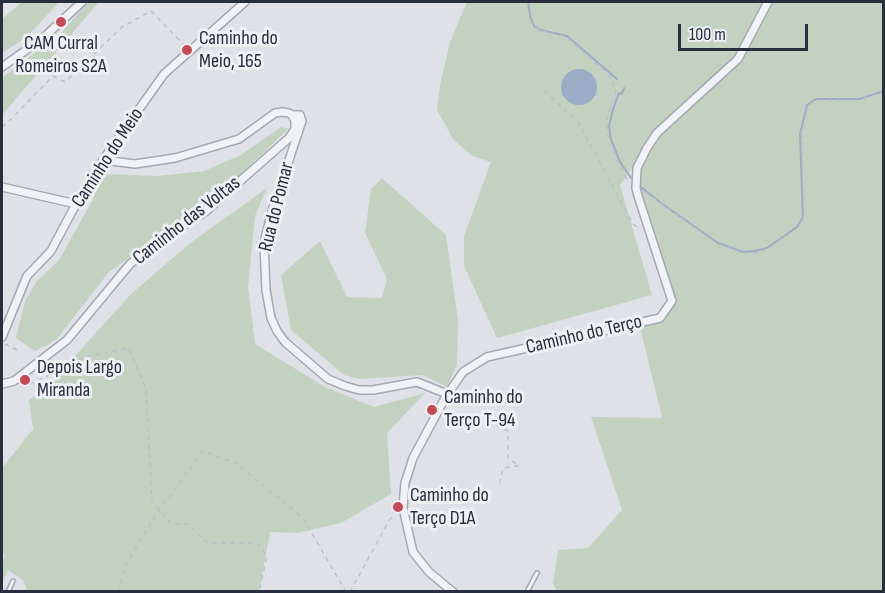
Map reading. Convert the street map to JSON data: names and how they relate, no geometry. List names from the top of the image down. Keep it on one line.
{"streets":{"street":["Caminho do Meio","Rua do Pomar","Caminho das Voltas","Caminho do Terço"]},"crossings":[["Caminho do Meio","Caminho das Voltas"],["Rua do Pomar","Caminho das Voltas"],["Rua do Pomar","Caminho do Terço"]],"places":["CAM Curral Romeiros S2A","Caminho do Meio, 165","Depois Largo Miranda","Caminho do Terço T-94","Caminho do Terço D1A"],"scale_bar":"100 m"}
